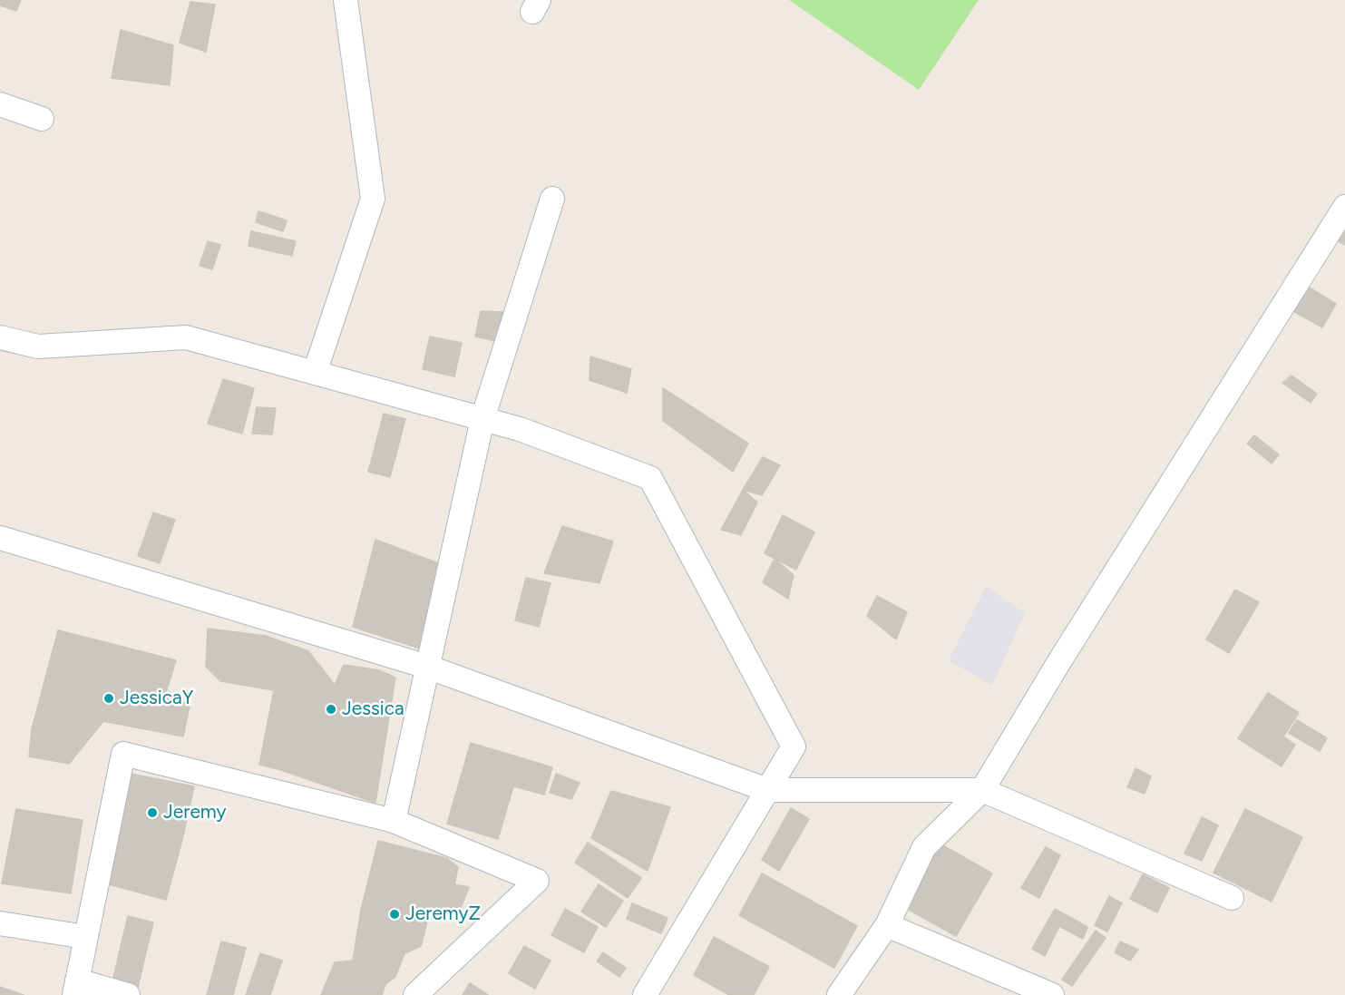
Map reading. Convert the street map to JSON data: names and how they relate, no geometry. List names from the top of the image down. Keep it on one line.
{"places":["JessicaY","Jessica","Jeremy","JeremyZ"]}
